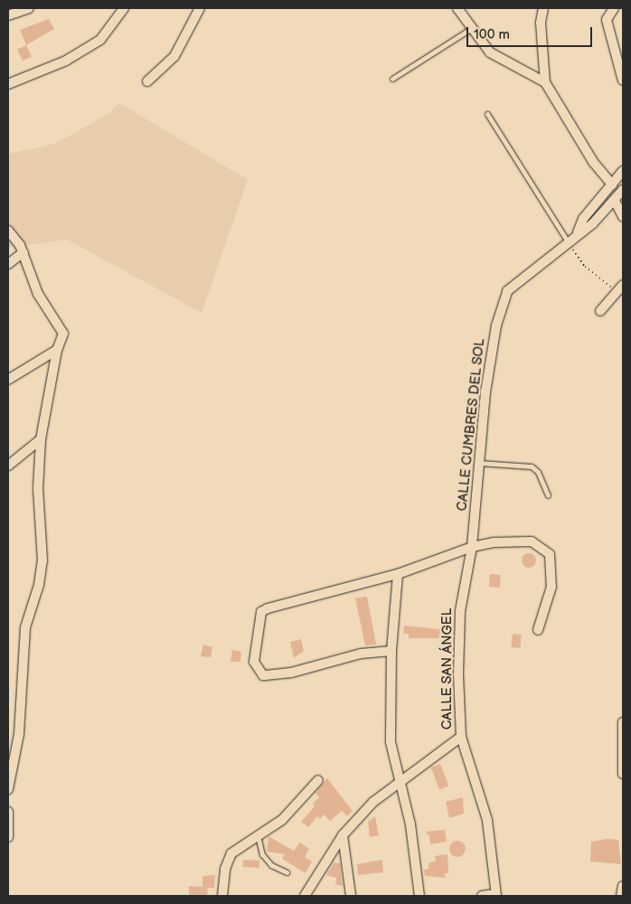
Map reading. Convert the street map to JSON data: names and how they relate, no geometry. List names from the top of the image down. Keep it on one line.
{"streets":{"street":["CALLE CUMBRES DEL SOL","CALLE SAN ÁNGEL"]},"crossings":[["CALLE CUMBRES DEL SOL","CALLE SAN ÁNGEL"]],"scale_bar":"100 m"}
